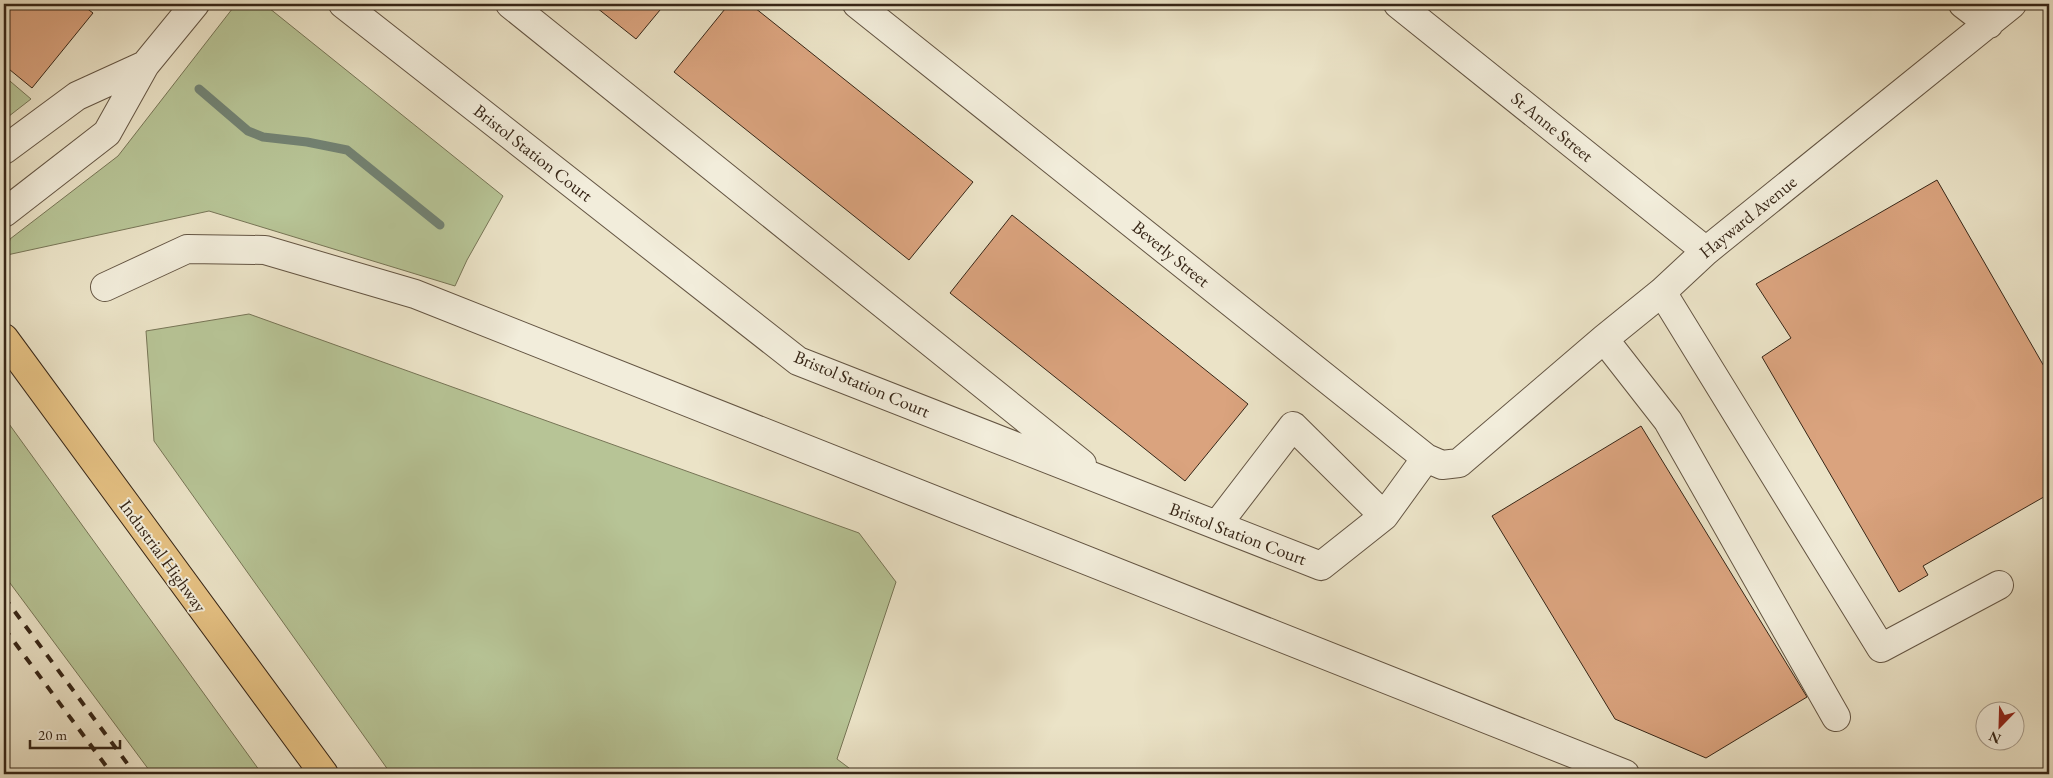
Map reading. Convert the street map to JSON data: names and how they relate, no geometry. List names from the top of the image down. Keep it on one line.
{"streets":{"main road":["Industrial Highway"],"street":["St Anne Street","Bristol Station Court","Hayward Avenue","Beverly Street"]},"crossings":[["St Anne Street","Hayward Avenue"],["Bristol Station Court","Beverly Street"],["Hayward Avenue","Beverly Street"]],"scale_bar":"20 m","north":"bottom left"}
